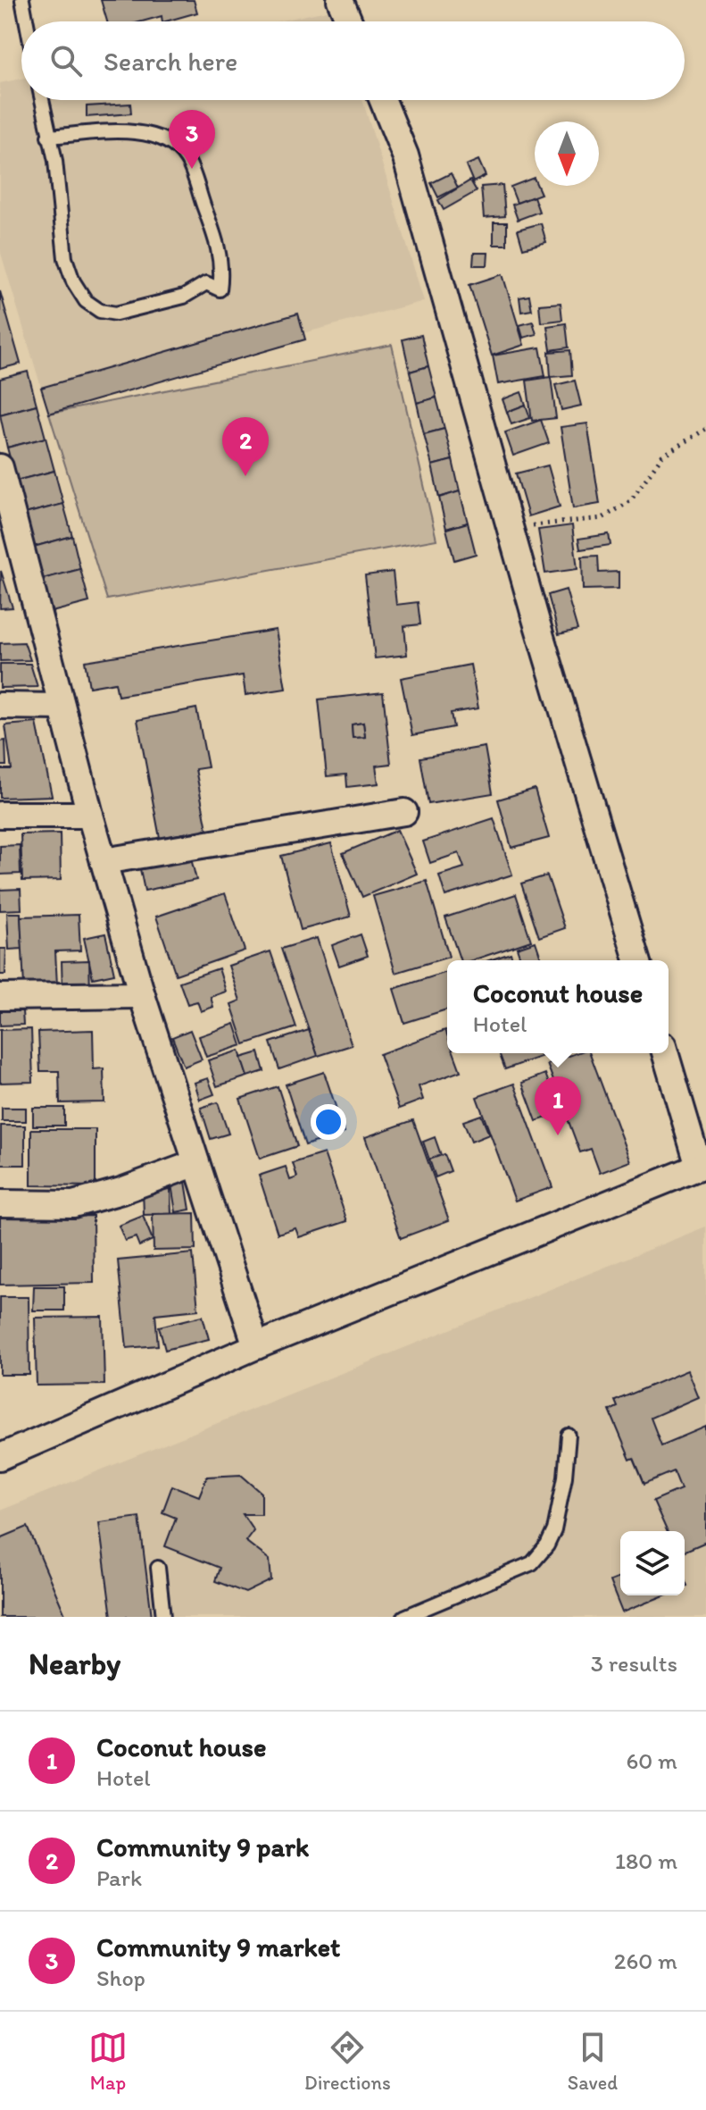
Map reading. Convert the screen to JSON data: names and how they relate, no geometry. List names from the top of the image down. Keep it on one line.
{"north":"bottom","page":{"search":"Search here","pins":["3","2","1"],"popup":["Coconut house","Hotel"],"heading":["Nearby","3 results"],"list":[{"mark":"1","name":"Coconut house","note":"Hotel","value":"60 m"},{"mark":"2","name":"Community 9 park","note":"Park","value":"180 m"},{"mark":"3","name":"Community 9 market","note":"Shop","value":"260 m"}],"nav":["Map","Directions","Saved"]}}
